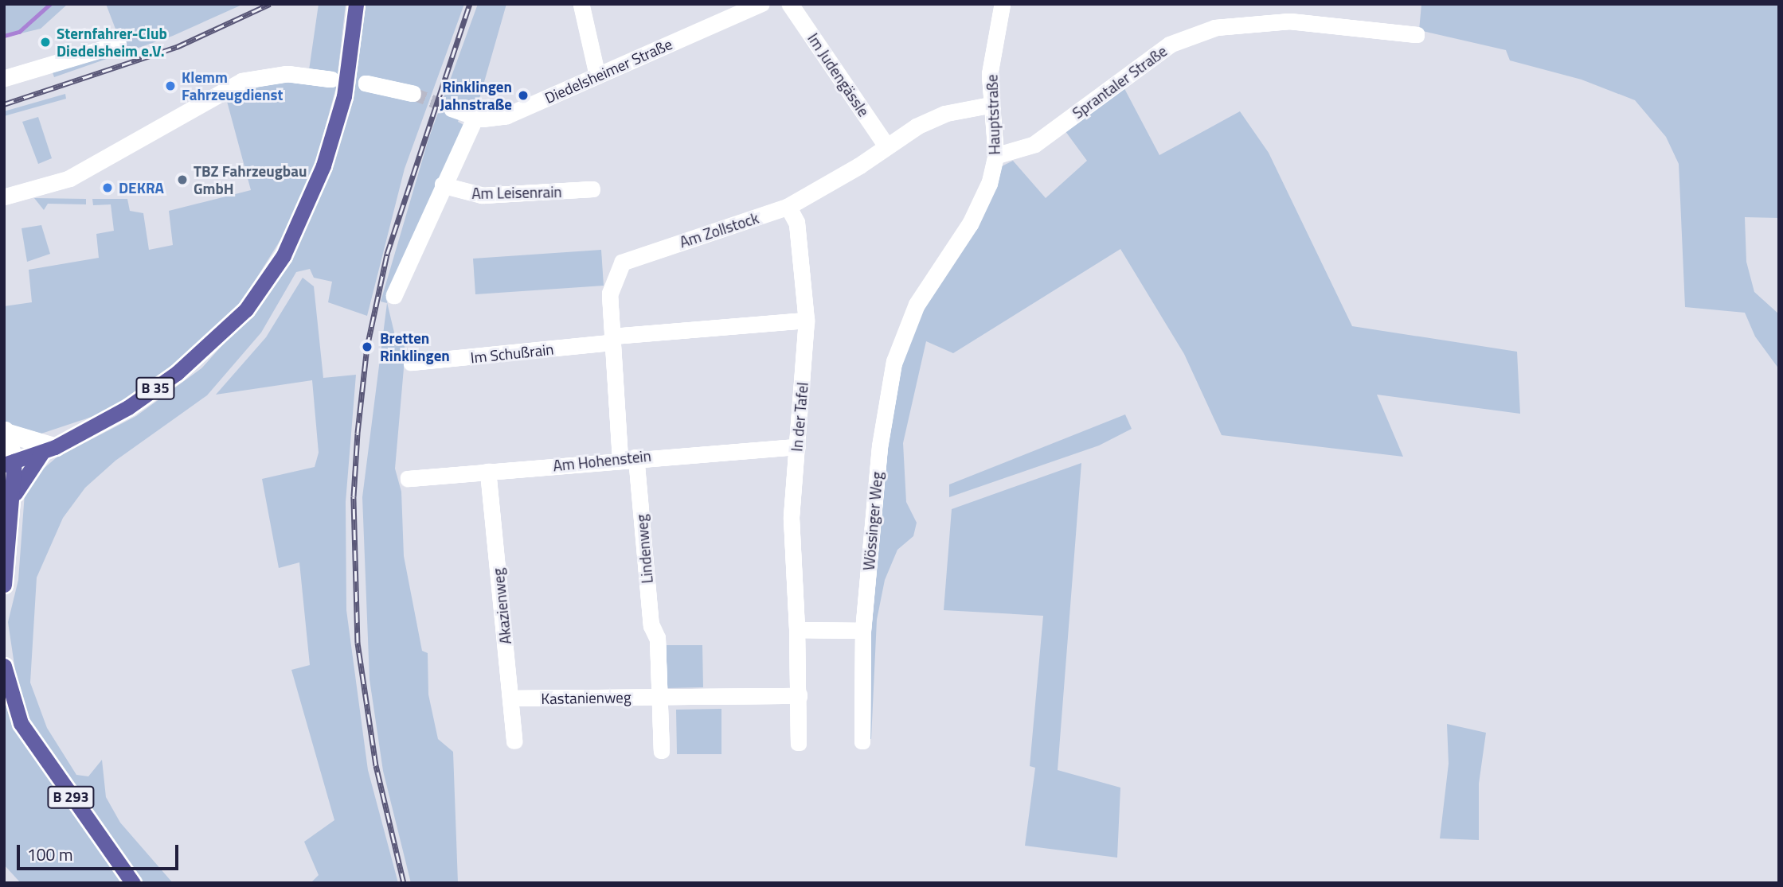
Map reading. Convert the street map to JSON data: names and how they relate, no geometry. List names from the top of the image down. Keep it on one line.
{"streets":{"main road":["B 35","B 293"],"street":["Diedelsheimer Straße","Im Judengässle","Sprantaler Straße","Hauptstraße","Am Leisenrain","Am Zollstock","Im Schußrain","In der Tafel","Am Hohenstein","Wössinger Weg","Lindenweg","Akazienweg","Kastanienweg"]},"crossings":[["Im Judengässle","Am Zollstock"],["Sprantaler Straße","Hauptstraße"],["Hauptstraße","Am Zollstock"],["Hauptstraße","Wössinger Weg"],["Am Zollstock","Im Schußrain"],["Am Zollstock","In der Tafel"],["Am Zollstock","Am Hohenstein"],["Im Schußrain","In der Tafel"],["In der Tafel","Am Hohenstein"],["In der Tafel","Kastanienweg"],["Am Hohenstein","Lindenweg"],["Am Hohenstein","Akazienweg"],["Lindenweg","Kastanienweg"],["Akazienweg","Kastanienweg"]],"places":["Sternfahrer-Club Diedelsheim e.V.","Klemm Fahrzeugdienst","Rinklingen Jahnstraße","TBZ Fahrzeugbau GmbH","DEKRA","Bretten Rinklingen"],"scale_bar":"100 m"}
